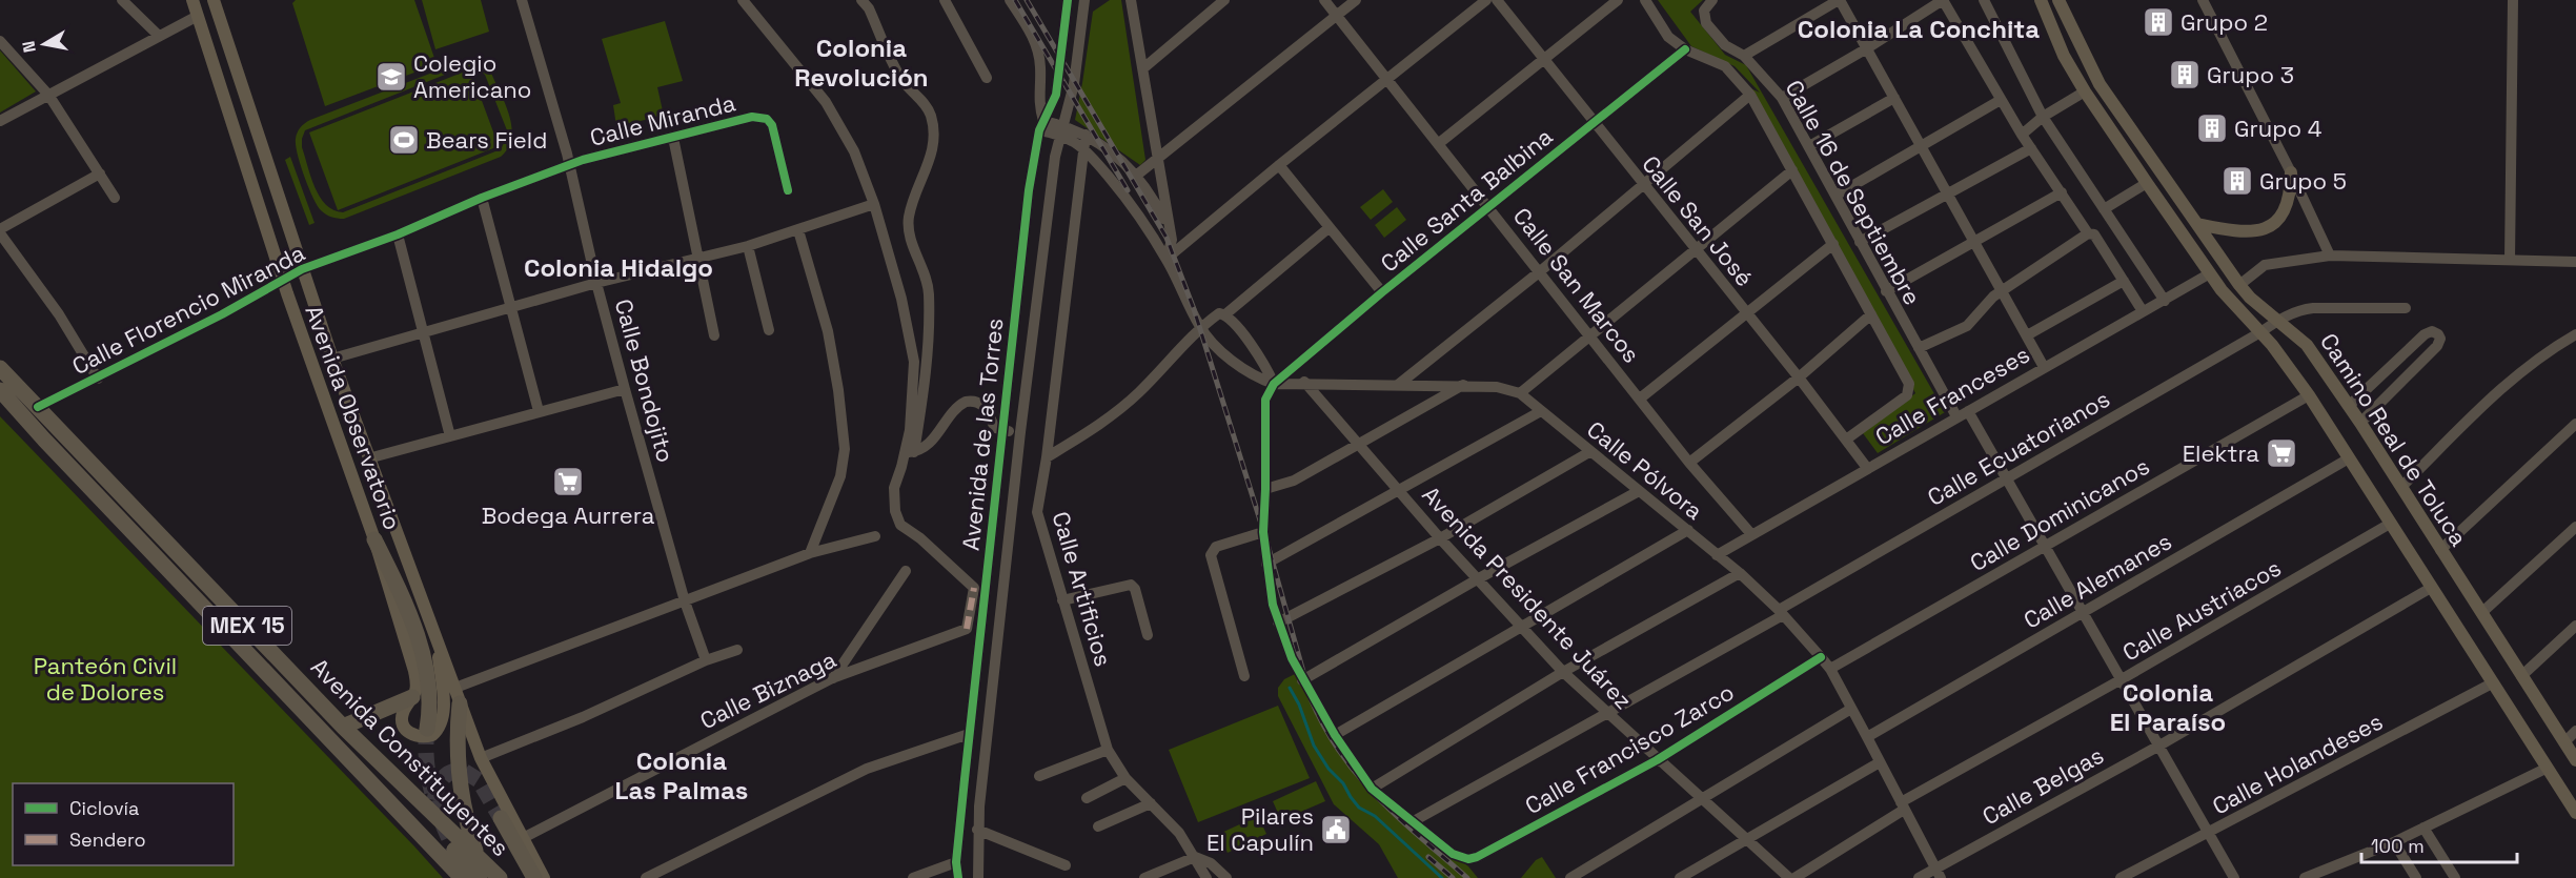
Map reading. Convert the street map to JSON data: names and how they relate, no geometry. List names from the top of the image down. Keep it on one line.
{"streets":{"highway":["MEX 15","Avenida Constituyentes"],"main road":["Avenida Observatorio","Camino Real de Toluca"],"street":["Calle Miranda","Calle 16 de Septiembre","Calle Santa Balbina","Calle San José","Calle San Marcos","Calle Florencio Miranda","Calle Bondojito","Calle Franceses","Avenida de las Torres","Calle Ecuatorianos","Calle Pólvora","Calle Dominicanos","Calle Alemanes","Calle Artificios","Avenida Presidente Juárez","Calle Austriacos","Calle Biznaga","Calle Francisco Zarco","Calle Holandeses","Calle Belgas"]},"crossings":[["Calle Miranda","Calle Florencio Miranda"],["Calle Miranda","Calle Bondojito"],["Calle 16 de Septiembre","Calle Franceses"],["Calle Santa Balbina","Calle San José"],["Calle Santa Balbina","Calle San Marcos"],["Calle Santa Balbina","Calle Pólvora"],["Calle San José","Calle Franceses"],["Calle San Marcos","Calle Franceses"],["Calle Florencio Miranda","Calle Bondojito"],["Calle Florencio Miranda","Avenida Observatorio"],["Calle Florencio Miranda","Avenida Constituyentes"],["Calle Franceses","Calle Pólvora"],["Avenida Observatorio","Calle Biznaga"],["Camino Real de Toluca","Calle Ecuatorianos"],["Calle Ecuatorianos","Calle Pólvora"],["Calle Ecuatorianos","Avenida Presidente Juárez"],["Calle Ecuatorianos","Calle Francisco Zarco"],["Calle Pólvora","Calle Dominicanos"],["Calle Pólvora","Calle Alemanes"],["Calle Pólvora","Avenida Presidente Juárez"],["Calle Pólvora","Calle Austriacos"],["Calle Pólvora","Calle Francisco Zarco"],["Calle Pólvora","Calle Belgas"],["Avenida Presidente Juárez","Calle Austriacos"],["Avenida Presidente Juárez","Calle Francisco Zarco"]],"districts":["Colonia La Conchita","Colonia Revolución","Colonia Hidalgo","Colonia El Paraíso","Colonia Las Palmas"],"parks":["Panteón Civil de Dolores"],"places":{"building":["Grupo 2","Grupo 3","Grupo 4","Grupo 5"],"school or university":["Colegio Americano"],"sports":["Bears Field"],"supermarket":["Elektra","Bodega Aurrera"],"public building":["Pilares El Capulín"]},"legend":["Ciclovía","Sendero"],"scale_bar":"100 m","north":"left"}
